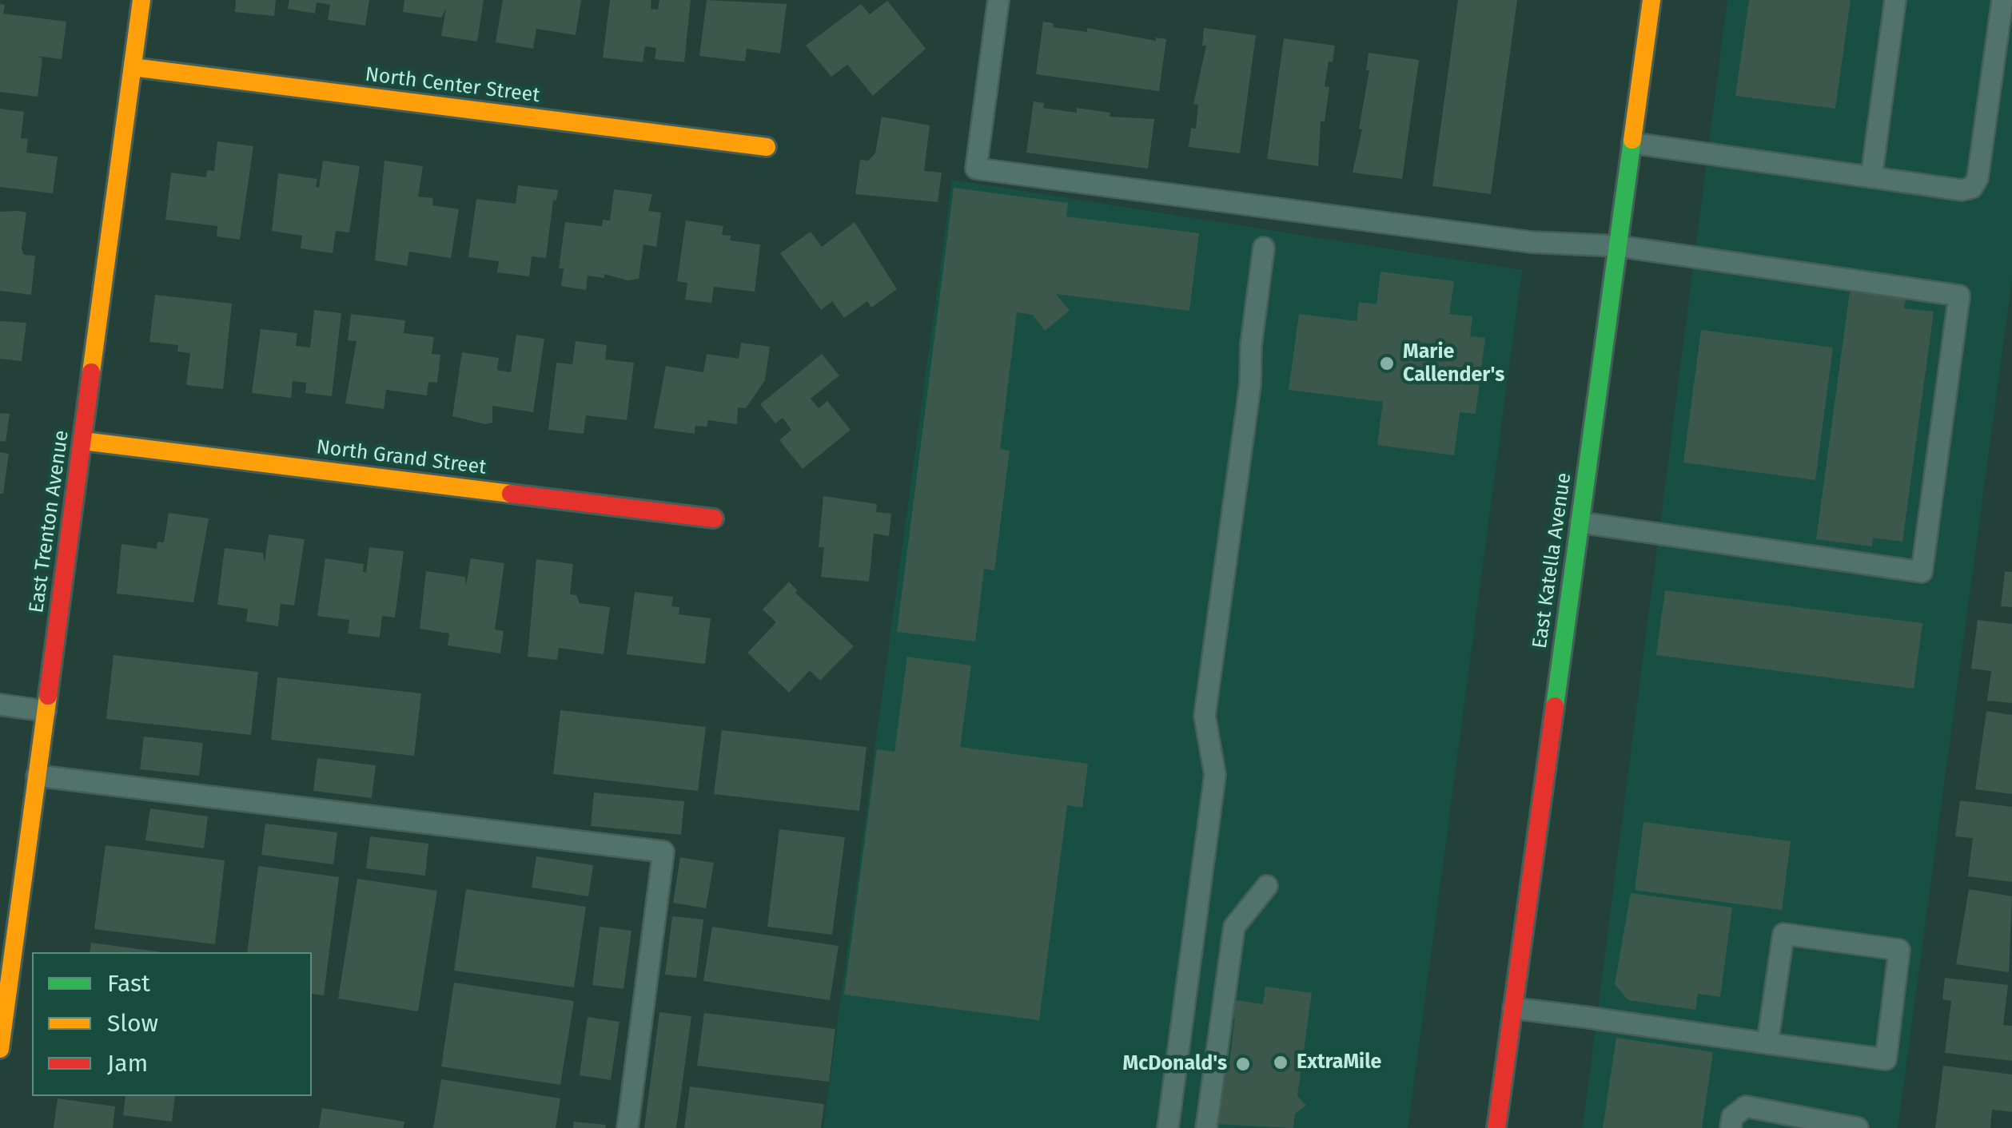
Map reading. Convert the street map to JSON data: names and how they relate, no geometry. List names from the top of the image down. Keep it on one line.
{"streets":{"street":["North Center Street","North Grand Street","East Trenton Avenue","East Katella Avenue"]},"crossings":[["North Center Street","East Trenton Avenue"],["North Grand Street","East Trenton Avenue"]],"places":["Marie Callender's","ExtraMile","McDonald's"],"legend":["Fast","Slow","Jam"]}
